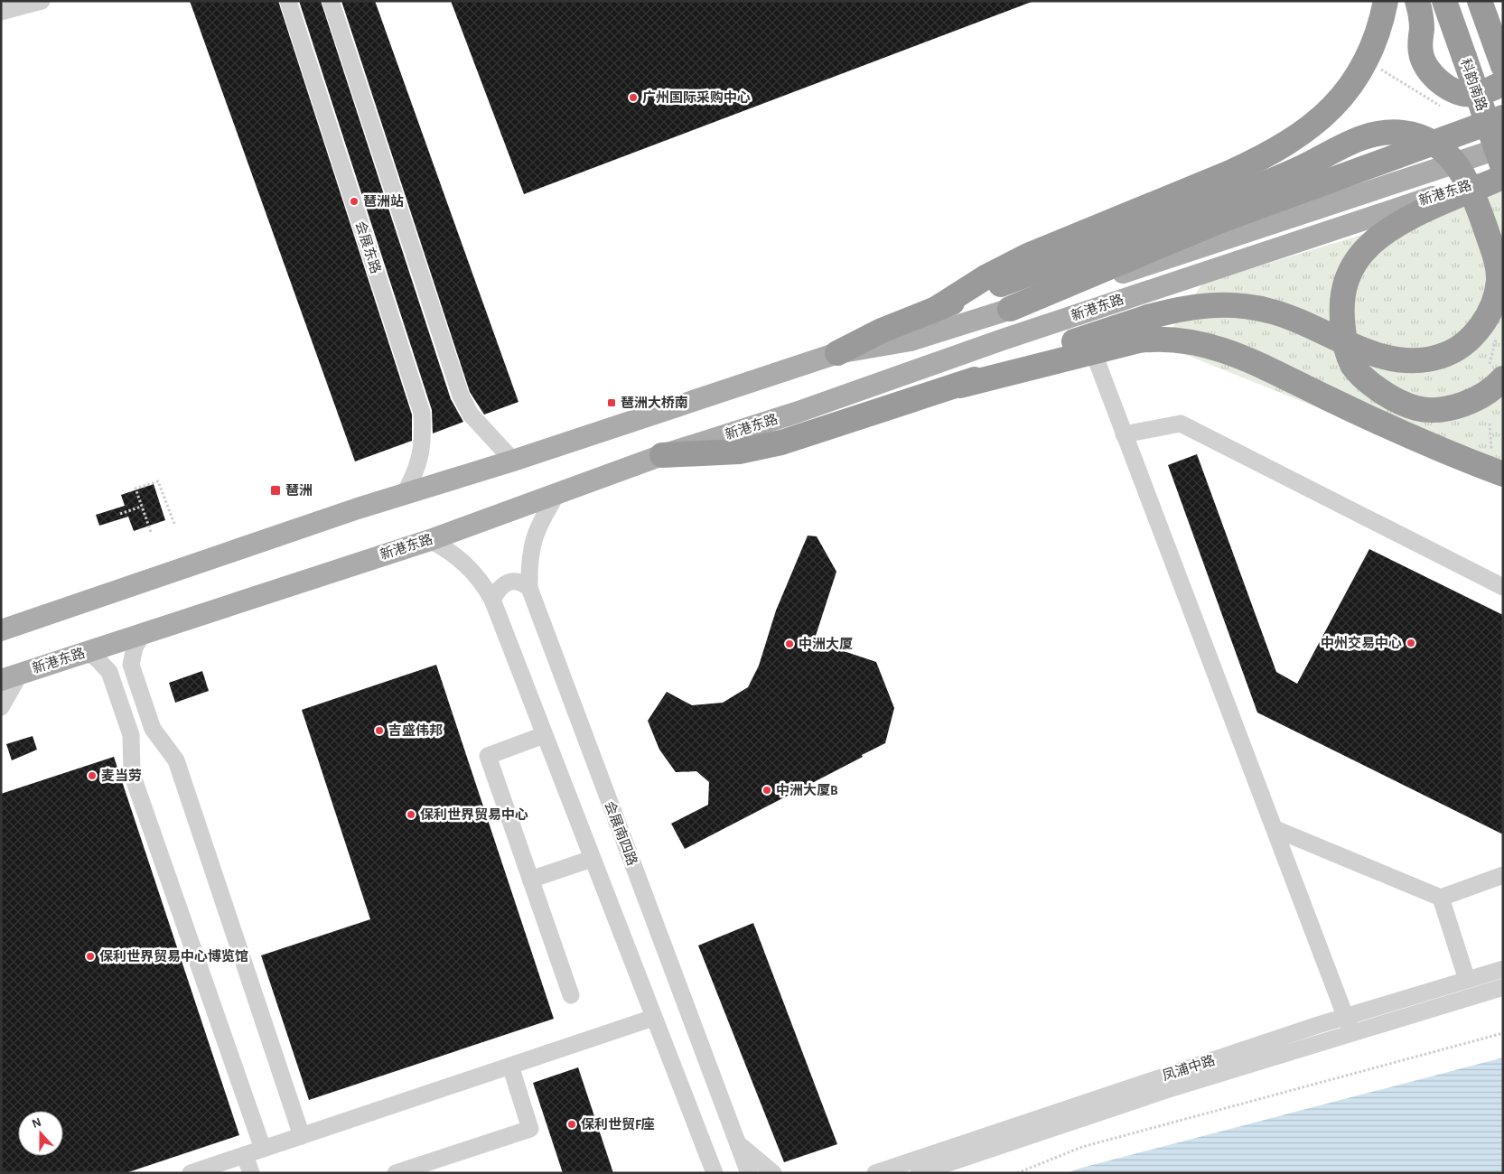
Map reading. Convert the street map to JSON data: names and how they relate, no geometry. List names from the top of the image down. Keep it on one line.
{"streets":{"highway":["科韵南路"],"main road":["新港东路"],"street":["会展东路","会展南四路","凤浦中路"]},"crossings":[["新港东路","会展东路"],["新港东路","会展南四路"]],"places":{"other":["广州国际采购中心","琶洲站","中州交易中心","中洲大厦","吉盛伟邦","麦当劳","中洲大厦B","保利世界贸易中心","保利世界贸易中心博览馆","保利世贸F座"],"transit":["琶洲大桥南","琶洲"]},"north":"top"}
